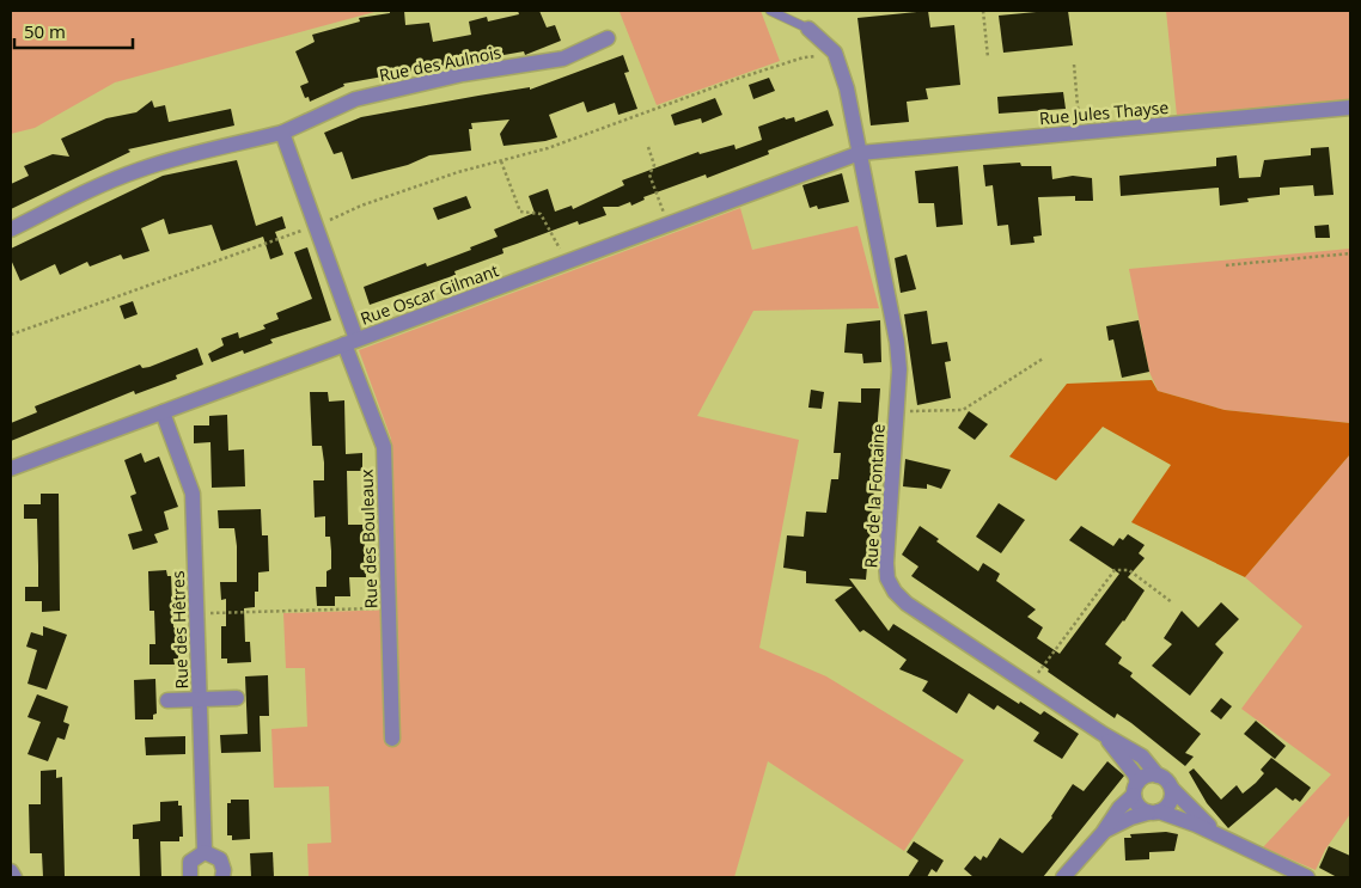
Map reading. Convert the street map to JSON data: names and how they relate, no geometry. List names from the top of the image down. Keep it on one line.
{"streets":{"street":["Rue des Aulnois","Rue Jules Thayse","Rue Oscar Gilmant","Rue de la Fontaine","Rue des Bouleaux","Rue des Hêtres"]},"crossings":[["Rue Jules Thayse","Rue Oscar Gilmant"],["Rue Jules Thayse","Rue de la Fontaine"],["Rue Oscar Gilmant","Rue de la Fontaine"],["Rue Oscar Gilmant","Rue des Bouleaux"],["Rue Oscar Gilmant","Rue des Hêtres"]],"scale_bar":"50 m"}
